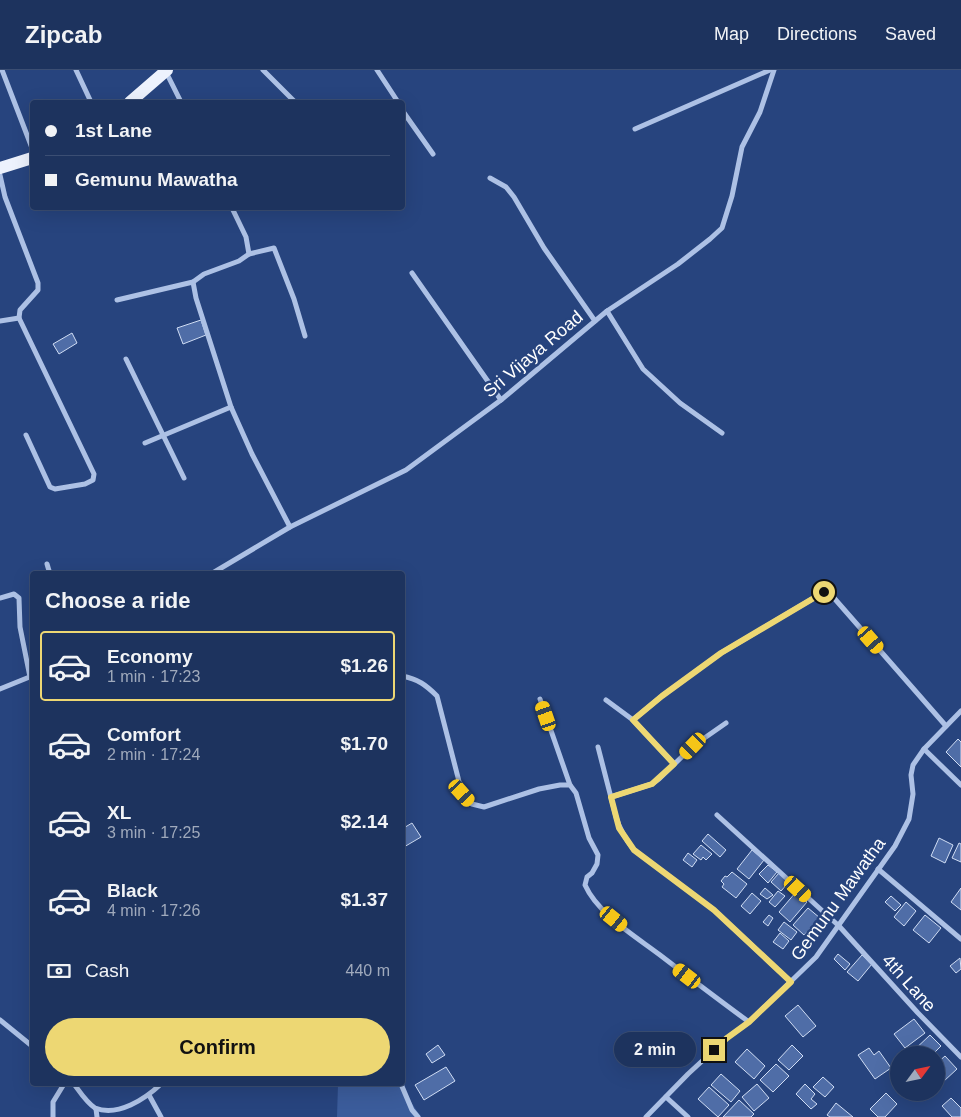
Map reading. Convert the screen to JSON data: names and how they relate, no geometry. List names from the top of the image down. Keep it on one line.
{"streets":{"street":["Sri Vijaya Road","Gemunu Mawatha","4th Lane"]},"crossings":[["Gemunu Mawatha","4th Lane"]],"north":"top right","page":{"header":"Zipcab","nav":["Map","Directions","Saved"],"banner":["1st Lane","Gemunu Mawatha"],"heading":"Choose a ride","list":[{"name":"Economy","note":"1 min · 17:23","value":"$1.26"},{"name":"Comfort","note":"2 min · 17:24","value":"$1.70"},{"name":"XL","note":"3 min · 17:25","value":"$2.14"},{"name":"Black","note":"4 min · 17:26","value":"$1.37"}],"pay":["Cash","440 m"],"buttons":"Confirm","bubble":"2 min"}}
